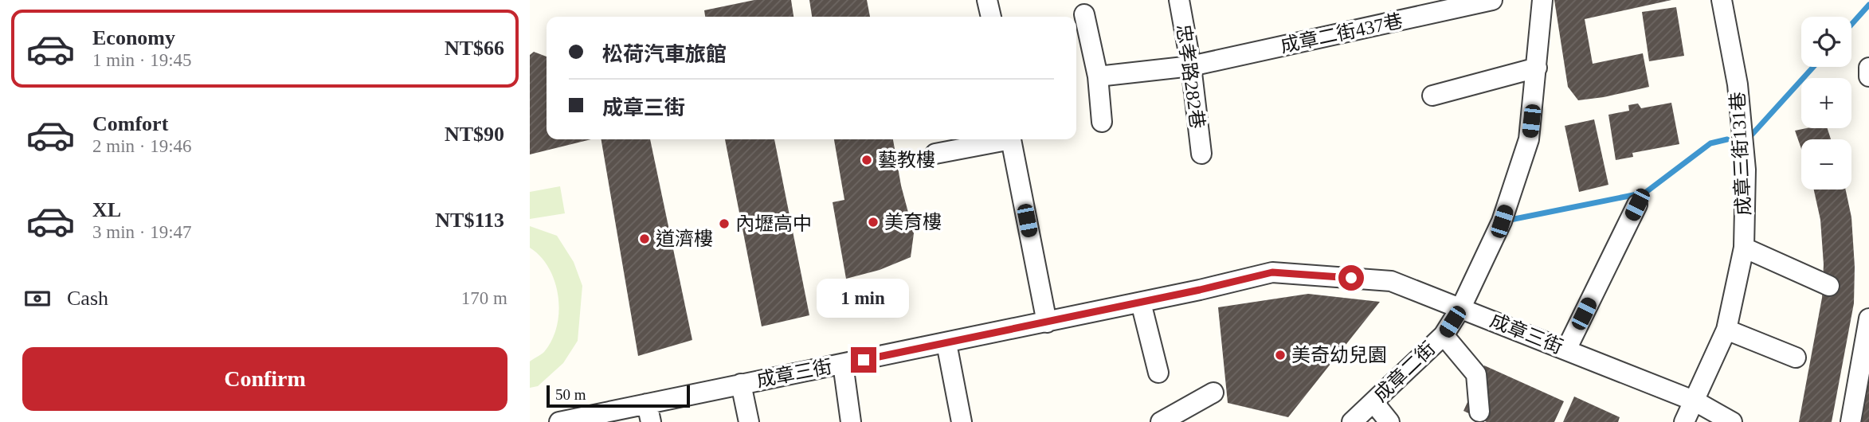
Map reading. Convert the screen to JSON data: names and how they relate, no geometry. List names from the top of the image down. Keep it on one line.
{"streets":{"street":["成章二街437巷","忠孝路282巷","成章三街131巷","成章三街","成章二街"]},"crossings":[["成章二街437巷","忠孝路282巷"],["成章三街131巷","成章三街"],["成章三街","成章二街"]],"places":["藝教樓","美育樓","內壢高中","道濟樓","美奇幼兒園"],"scale_bar":"50 m","page":{"list":[{"name":"Economy","note":"1 min · 19:45","value":"NT$66"},{"name":"Comfort","note":"2 min · 19:46","value":"NT$90"},{"name":"XL","note":"3 min · 19:47","value":"NT$113"}],"map_buttons":["+","−"],"banner":["松荷汽車旅館","成章三街"],"pay":["Cash","170 m"],"bubble":"1 min","buttons":"Confirm","scale":"50 m"}}
